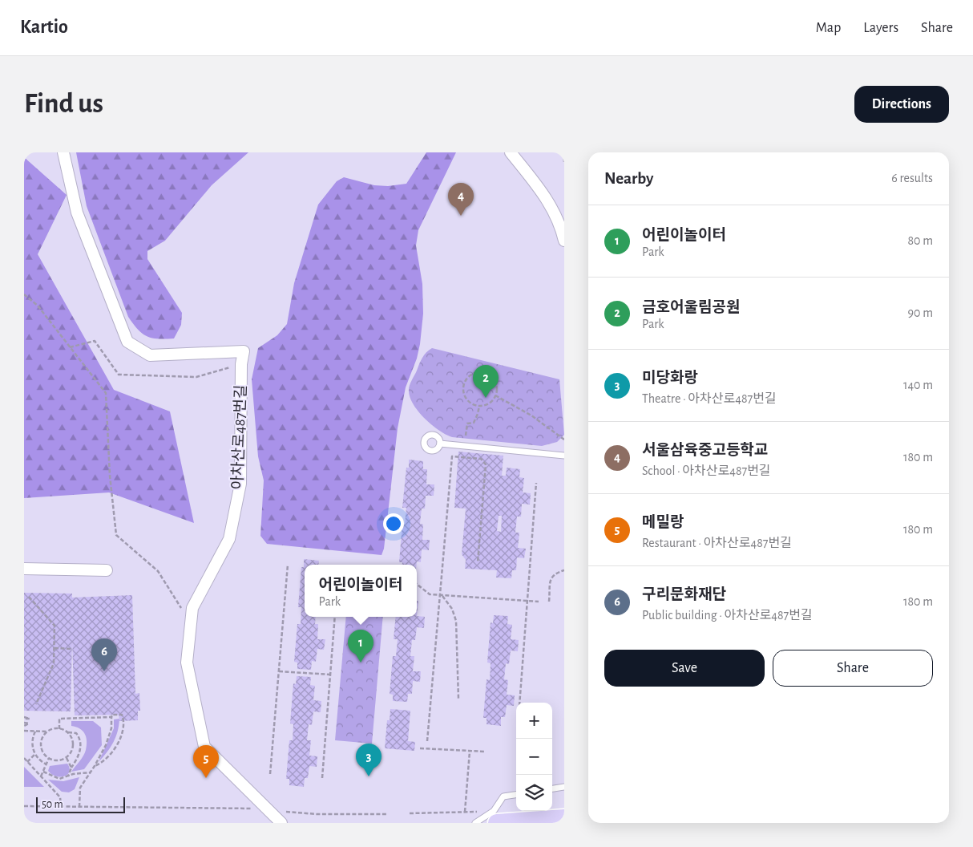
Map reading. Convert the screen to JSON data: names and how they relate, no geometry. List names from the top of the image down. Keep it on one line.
{"streets":{"street":["아차산로487번길"]},"scale_bar":"50 m","page":{"header":"Kartio","nav":["Map","Layers","Share"],"buttons":["Directions",["Save","Share"]],"title":"Find us","heading":["Nearby","6 results"],"pins":["4","2","1","6","3","5"],"list":[{"mark":"1","name":"어린이놀이터","note":"Park","value":"80 m"},{"mark":"2","name":"금호어울림공원","note":"Park","value":"90 m"},{"mark":"3","name":"미당화랑","note":"Theatre · 아차산로487번길","value":"140 m"},{"mark":"4","name":"서울삼육중고등학교","note":"School · 아차산로487번길","value":"180 m"},{"mark":"5","name":"메밀랑","note":"Restaurant · 아차산로487번길","value":"180 m"},{"mark":"6","name":"구리문화재단","note":"Public building · 아차산로487번길","value":"180 m"}],"popup":["어린이놀이터","Park"],"map_buttons":["+","−"],"scale":"50 m"}}
